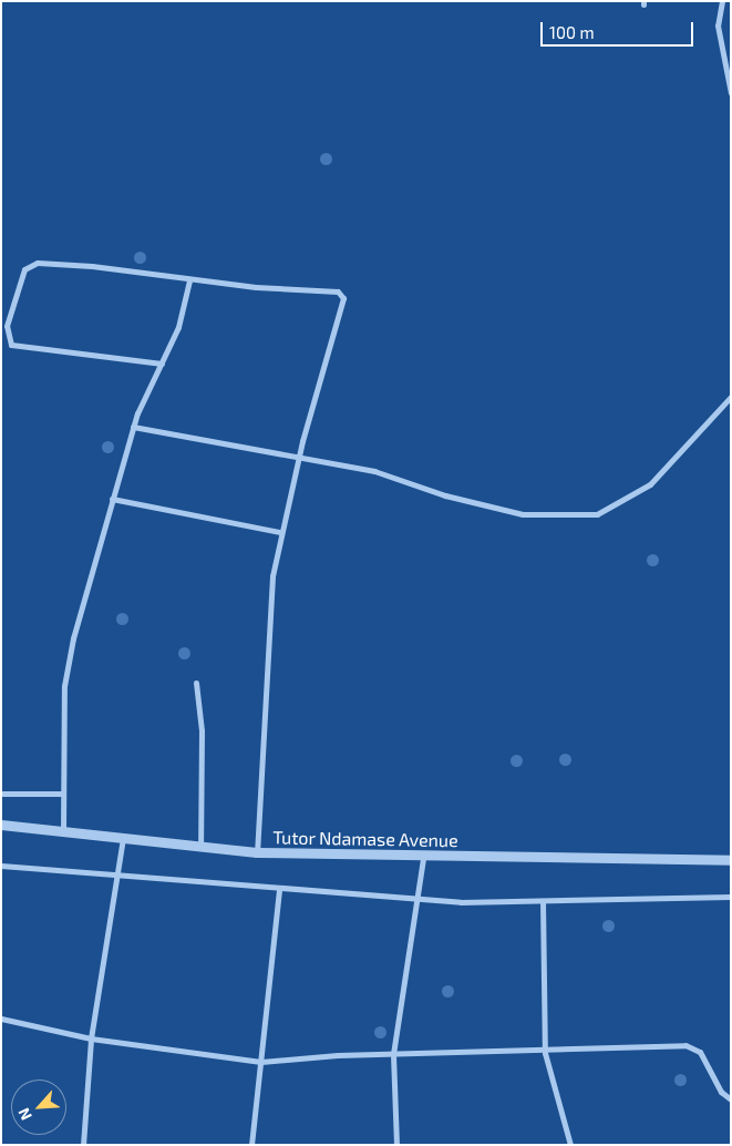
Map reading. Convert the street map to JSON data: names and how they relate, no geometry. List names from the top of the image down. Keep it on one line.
{"streets":{"street":["Tutor Ndamase Avenue"]},"scale_bar":"100 m","north":"bottom left"}
